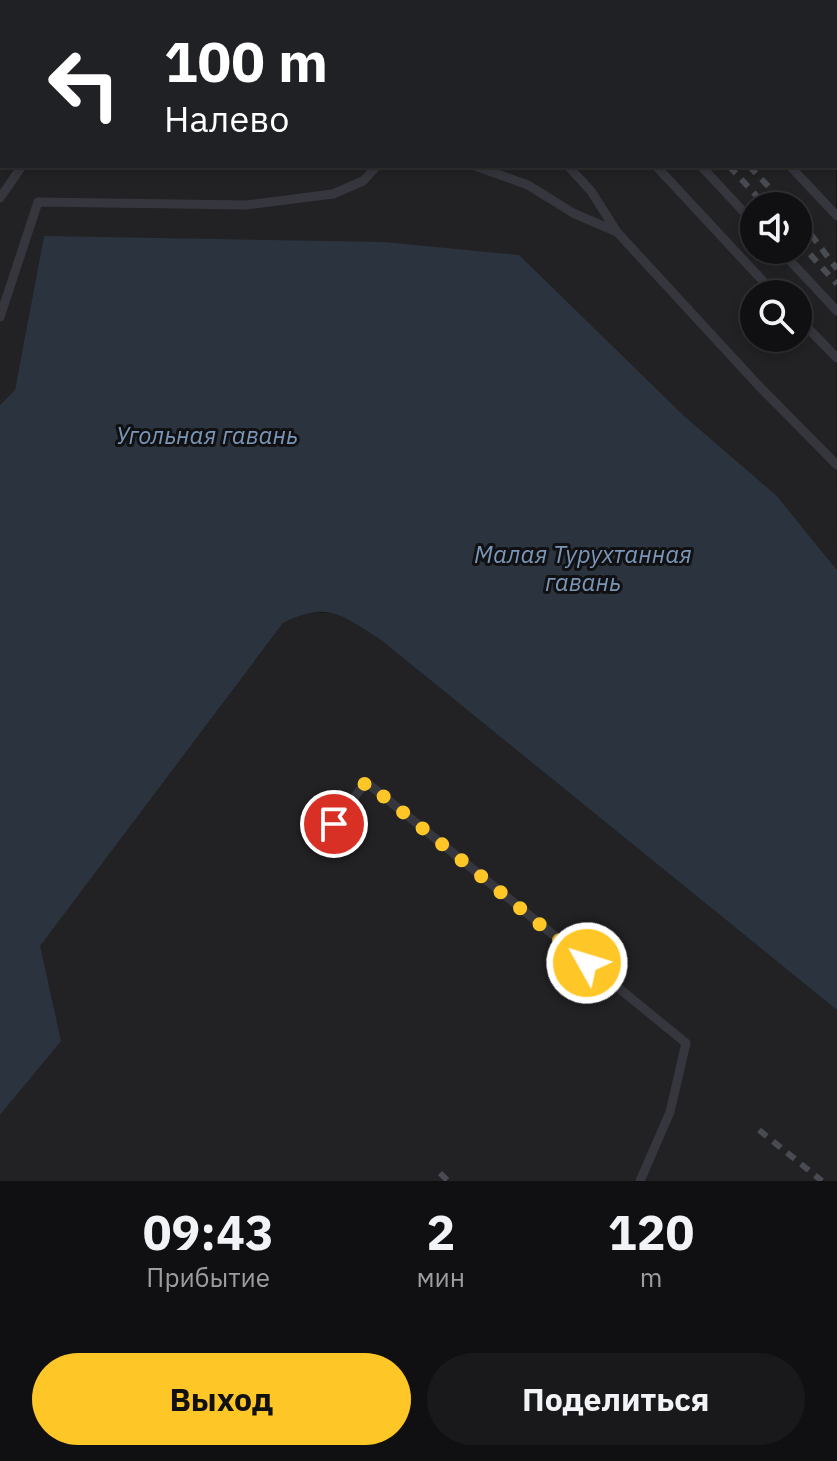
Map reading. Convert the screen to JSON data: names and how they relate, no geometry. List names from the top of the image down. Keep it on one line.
{"water":["Угольная гавань","Малая Турухтанная гавань"],"page":{"turn":["100 m","Налево"],"eta":["09:43","Прибытие","2","мин","120","m"],"buttons":["Выход","Поделиться"]}}
